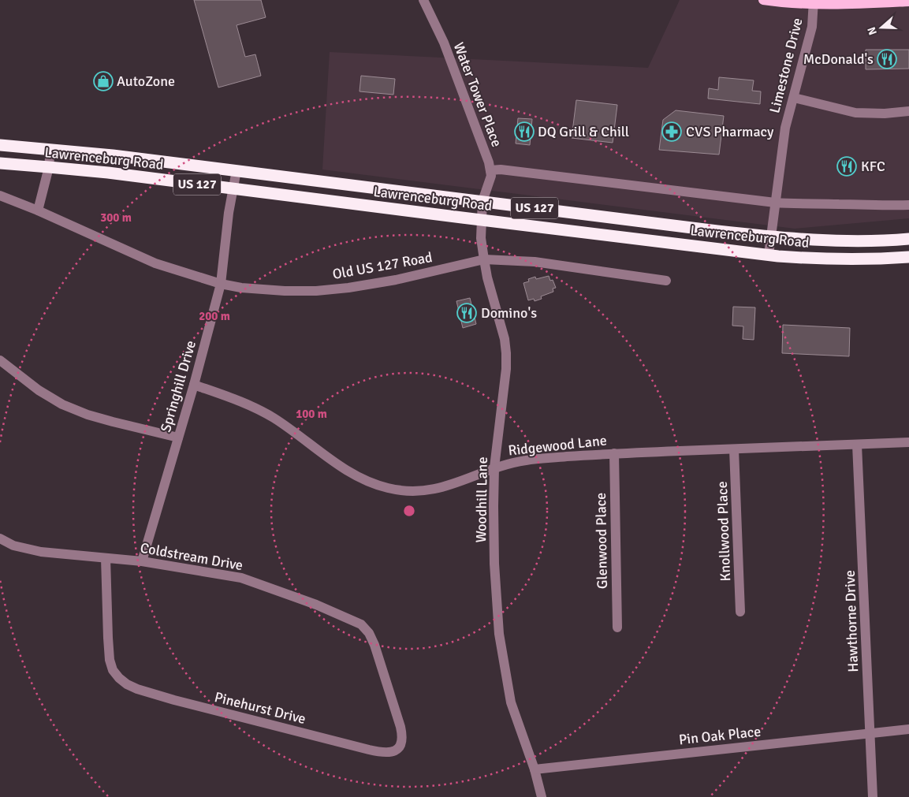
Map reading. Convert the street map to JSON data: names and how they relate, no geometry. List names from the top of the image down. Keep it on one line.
{"streets":{"highway":["Lawrenceburg Road","US 127"],"street":["Limestone Drive","Water Tower Place","Old US 127 Road","Springhill Drive","Ridgewood Lane","Woodhill Lane","Knollwood Place","Glenwood Place","Coldstream Drive","Hawthorne Drive","Pinehurst Drive","Pin Oak Place"]},"crossings":[["Limestone Drive","Lawrenceburg Road"],["Water Tower Place","Lawrenceburg Road"],["Water Tower Place","Woodhill Lane"],["Lawrenceburg Road","Springhill Drive"],["Lawrenceburg Road","Woodhill Lane"],["Old US 127 Road","Springhill Drive"],["Old US 127 Road","Woodhill Lane"],["Springhill Drive","Ridgewood Lane"],["Springhill Drive","Coldstream Drive"],["Ridgewood Lane","Woodhill Lane"],["Ridgewood Lane","Knollwood Place"],["Ridgewood Lane","Glenwood Place"],["Ridgewood Lane","Hawthorne Drive"],["Woodhill Lane","Pin Oak Place"],["Coldstream Drive","Pinehurst Drive"],["Hawthorne Drive","Pin Oak Place"]],"places":{"restaurant":["McDonald's","DQ Grill & Chill","KFC","Domino's"],"shop":["AutoZone"],"pharmacy":["CVS Pharmacy"]},"north":"left","rings":["300 m","200 m","100 m"]}
